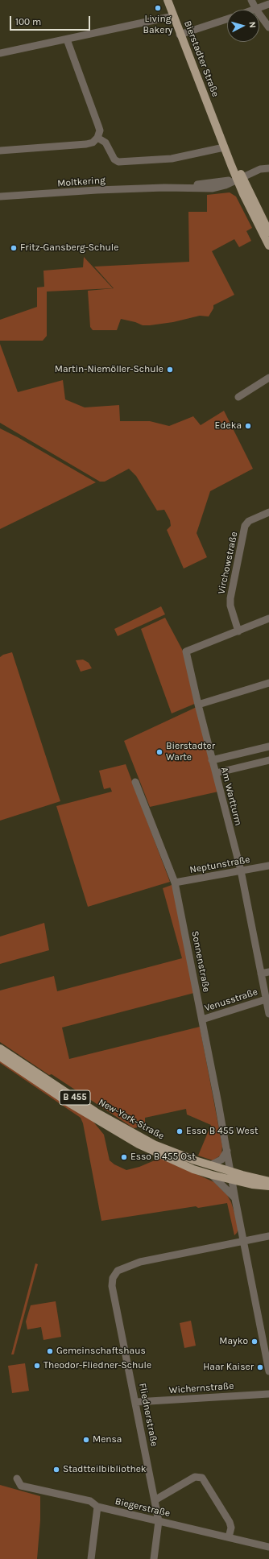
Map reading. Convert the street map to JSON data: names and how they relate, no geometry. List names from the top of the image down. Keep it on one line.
{"streets":{"main road":["Bierstadter Straße","B 455","New-York-Straße"],"street":["Moltkering","Virchowstraße","Am Wartturm","Neptunstraße","Sonnenstraße","Venusstraße","Wichernstraße","Fliednerstraße","Biegerstraße"]},"crossings":[["Bierstadter Straße","Moltkering"],["Virchowstraße","Am Wartturm"],["Am Wartturm","Neptunstraße"],["Am Wartturm","Venusstraße"],["Neptunstraße","Sonnenstraße"],["Sonnenstraße","Venusstraße"],["Sonnenstraße","B 455"],["Sonnenstraße","Fliednerstraße"],["B 455","New-York-Straße"],["Wichernstraße","Fliednerstraße"],["Fliednerstraße","Biegerstraße"]],"places":["Living Bakery","Fritz-Gansberg-Schule","Martin-Niemöller-Schule","Edeka","Bierstadter Warte","Esso B 455 West","Esso B 455 Ost","Mayko","Gemeinschaftshaus","Theodor-Fliedner-Schule","Haar Kaiser","Mensa","Stadtteilbibliothek"],"scale_bar":"100 m","north":"right"}
